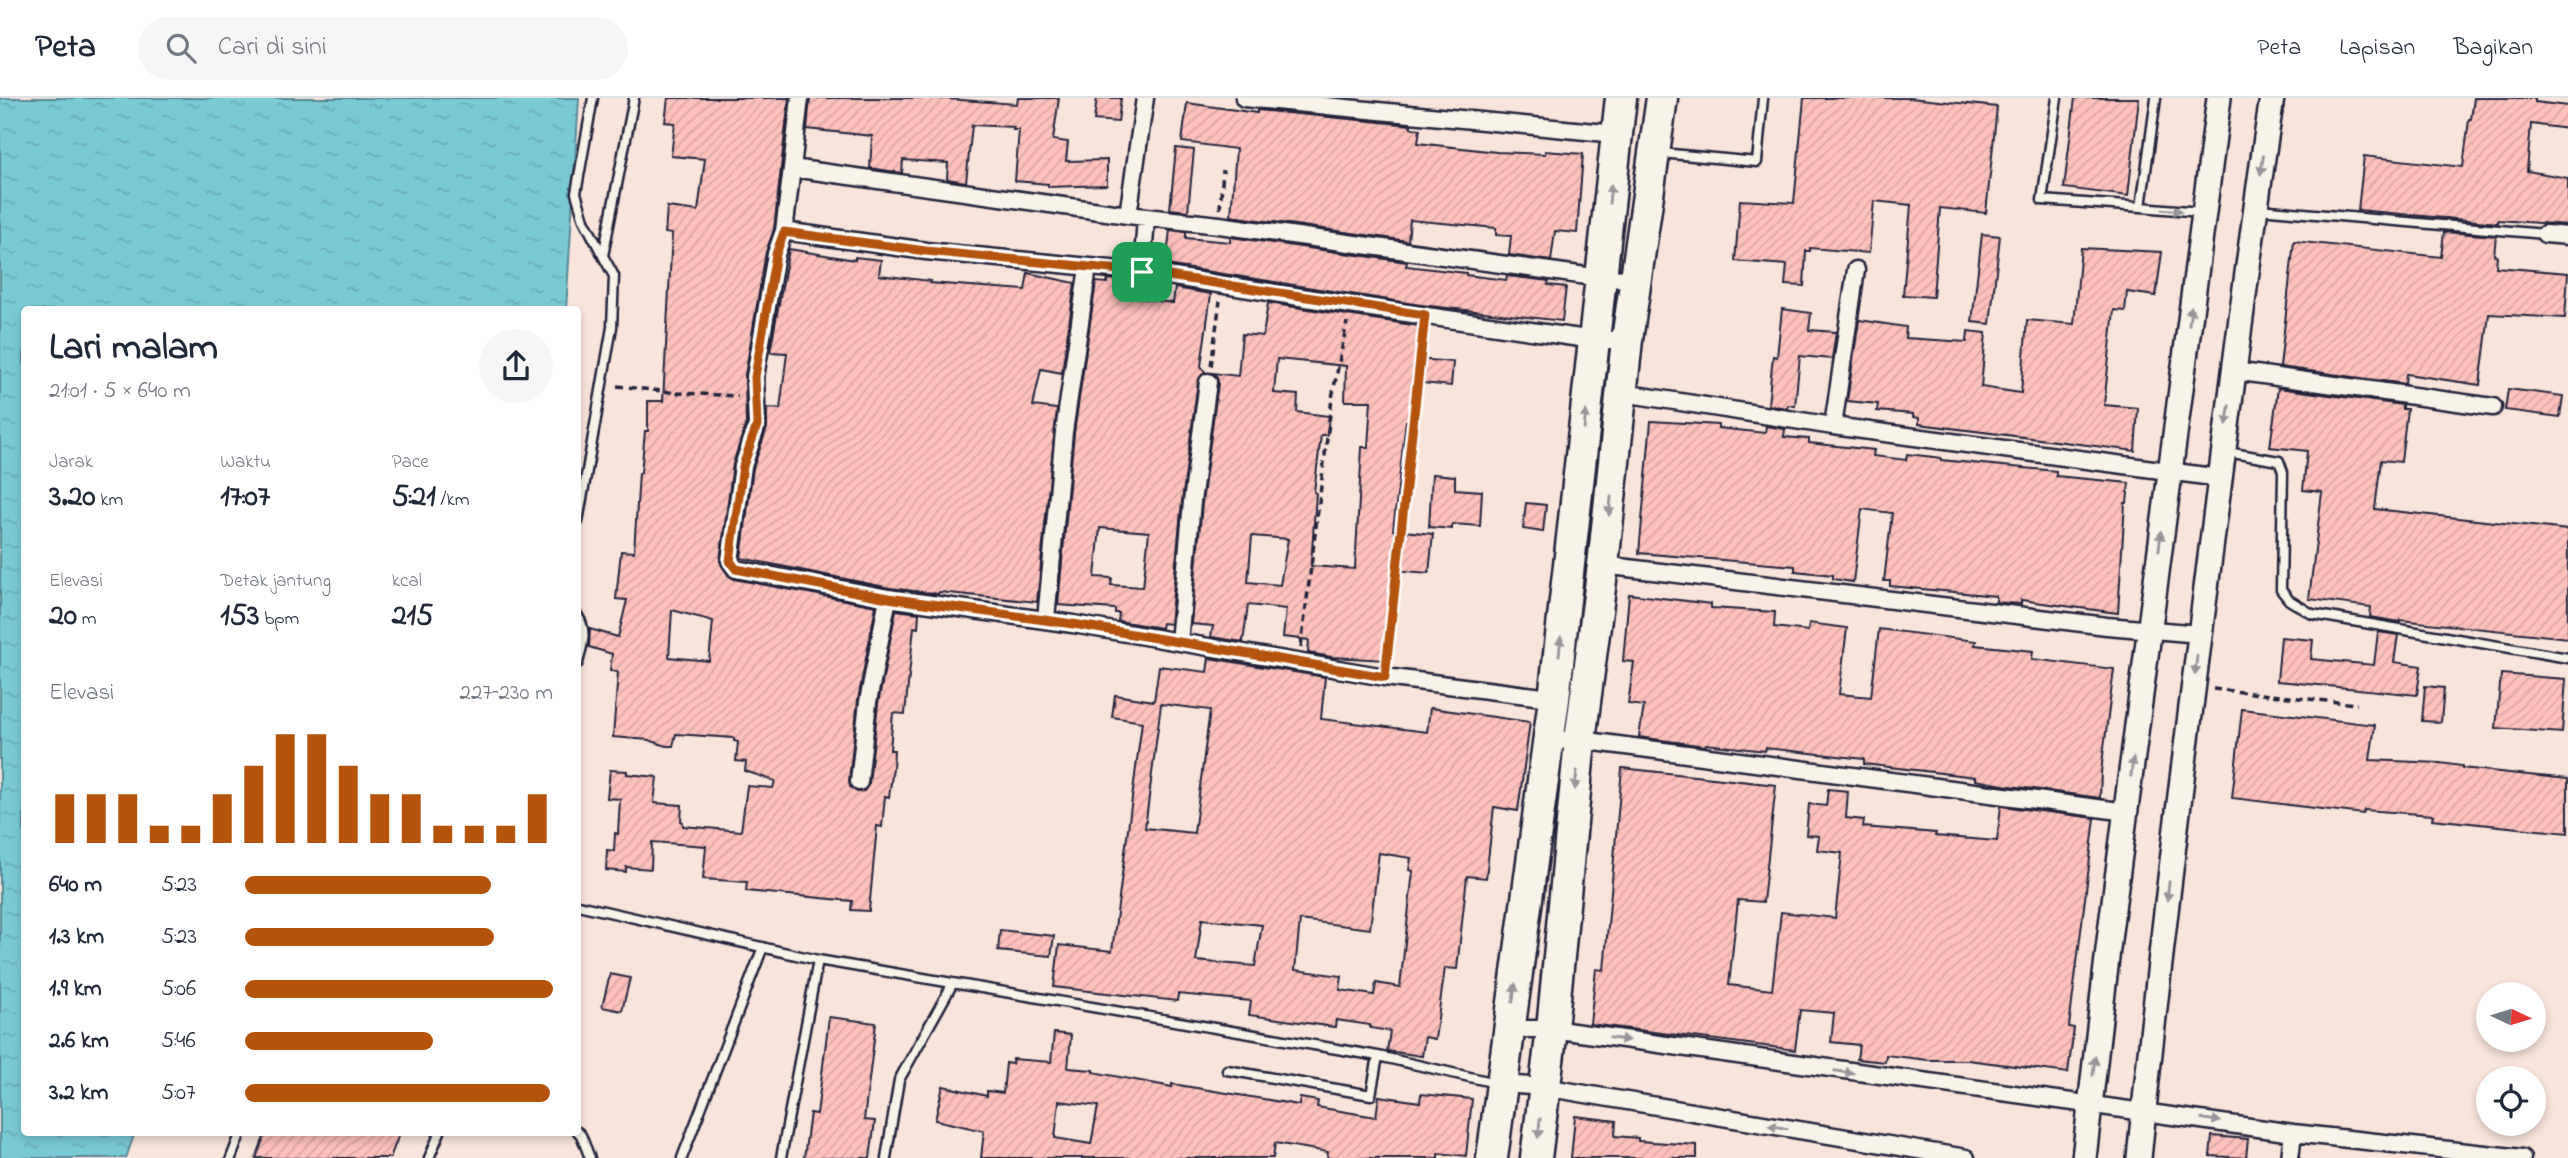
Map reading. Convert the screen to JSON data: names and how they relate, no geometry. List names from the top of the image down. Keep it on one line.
{"north":"right","page":{"header":"Peta","search":"Cari di sini","nav":["Peta","Lapisan","Bagikan"],"heading":["Lari malam","21:01 · 5 × 640 m"],"stats":[["Jarak","3.20 km"],["Waktu","17:07"],["Pace","5:21 /km"],["Elevasi","20 m"],["Detak jantung","153 bpm"],["kcal","215"]],"chart":["Elevasi","227–230 m"],"list":[{"name":"640 m","note":"5:23"},{"name":"1.3 km","note":"5:23"},{"name":"1.9 km","note":"5:06"},{"name":"2.6 km","note":"5:46"},{"name":"3.2 km","note":"5:07"}]}}
